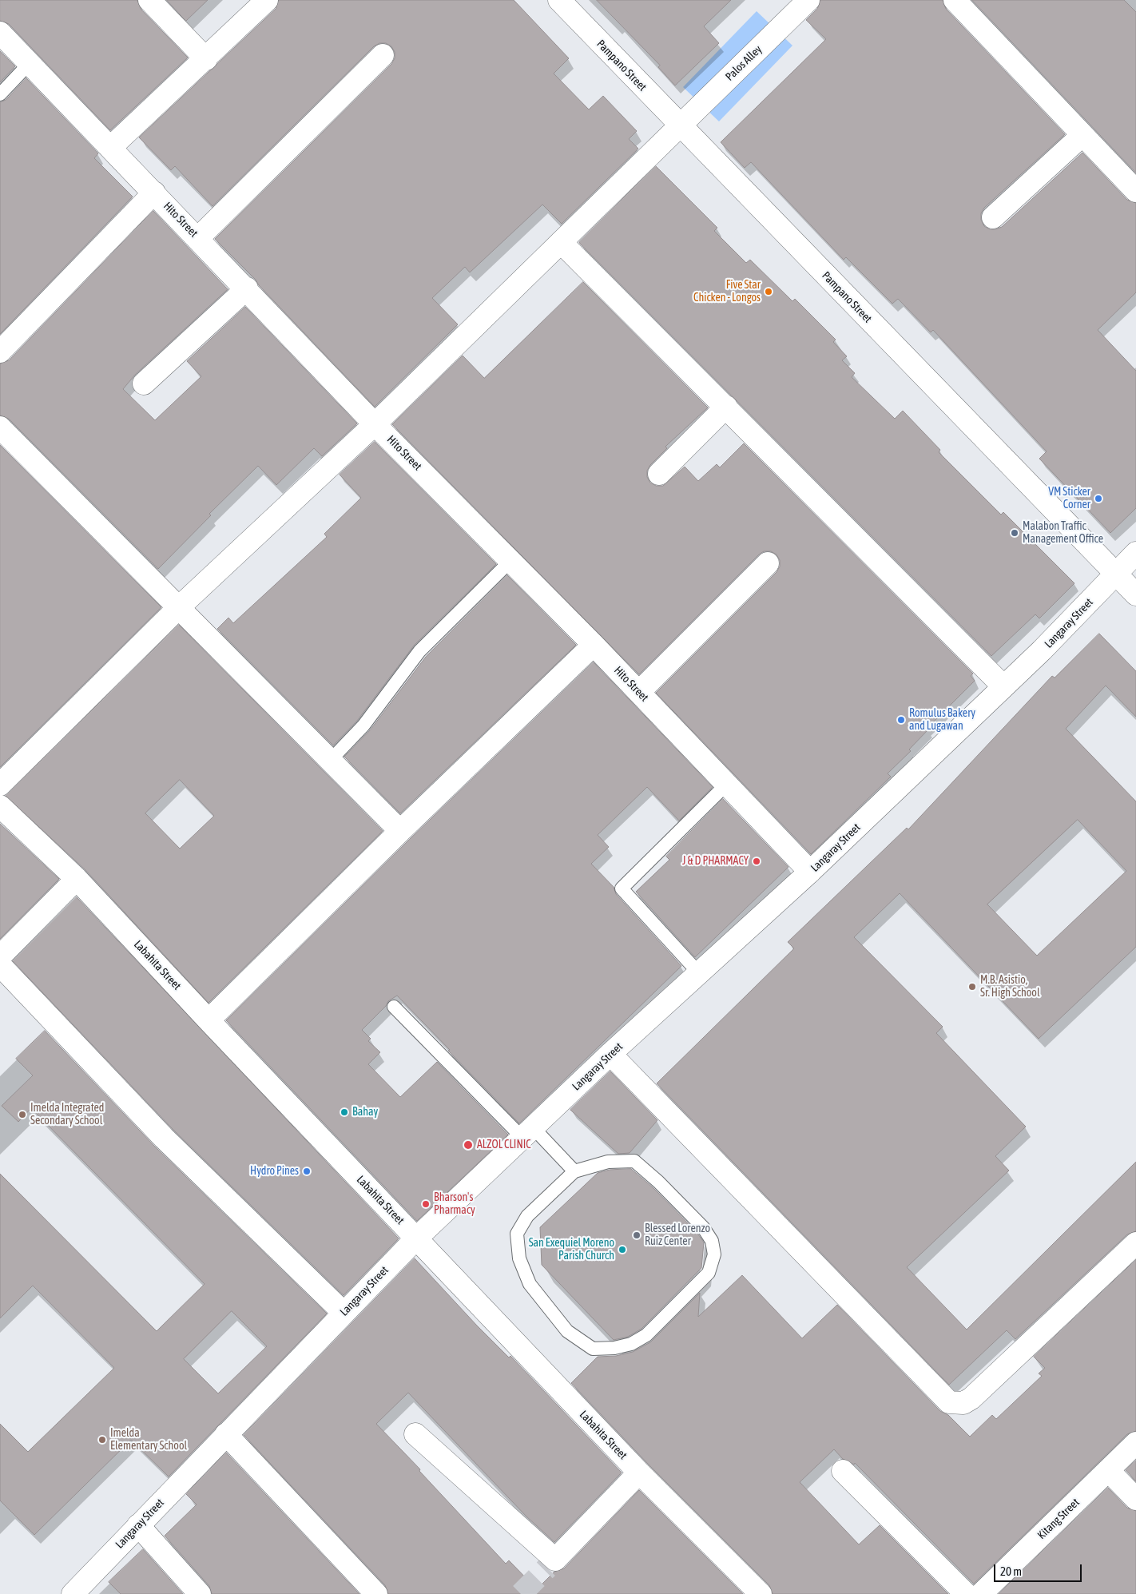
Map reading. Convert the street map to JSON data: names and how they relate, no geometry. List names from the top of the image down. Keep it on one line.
{"streets":{"street":["Palos Alley","Pampano Street","Hito Street","Langaray Street","Labahita Street","Kitang Street"]},"crossings":[["Palos Alley","Pampano Street"],["Palos Alley","Hito Street"],["Pampano Street","Langaray Street"],["Hito Street","Langaray Street"],["Langaray Street","Labahita Street"]],"places":["Five Star Chicken - Longos","VM Sticker Corner","Malabon Traffic Management Office","Romulus Bakery and Lugawan","J & D PHARMACY","M.B. Asistio, Sr. High School","Bahay","Imelda Integrated Secondary School","ALZOL CLINIC","Hydro Pines","Bharson's Pharmacy","Blessed Lorenzo Ruiz Center","San Exequiel Moreno Parish Church","Imelda Elementary School"],"scale_bar":"20 m"}
